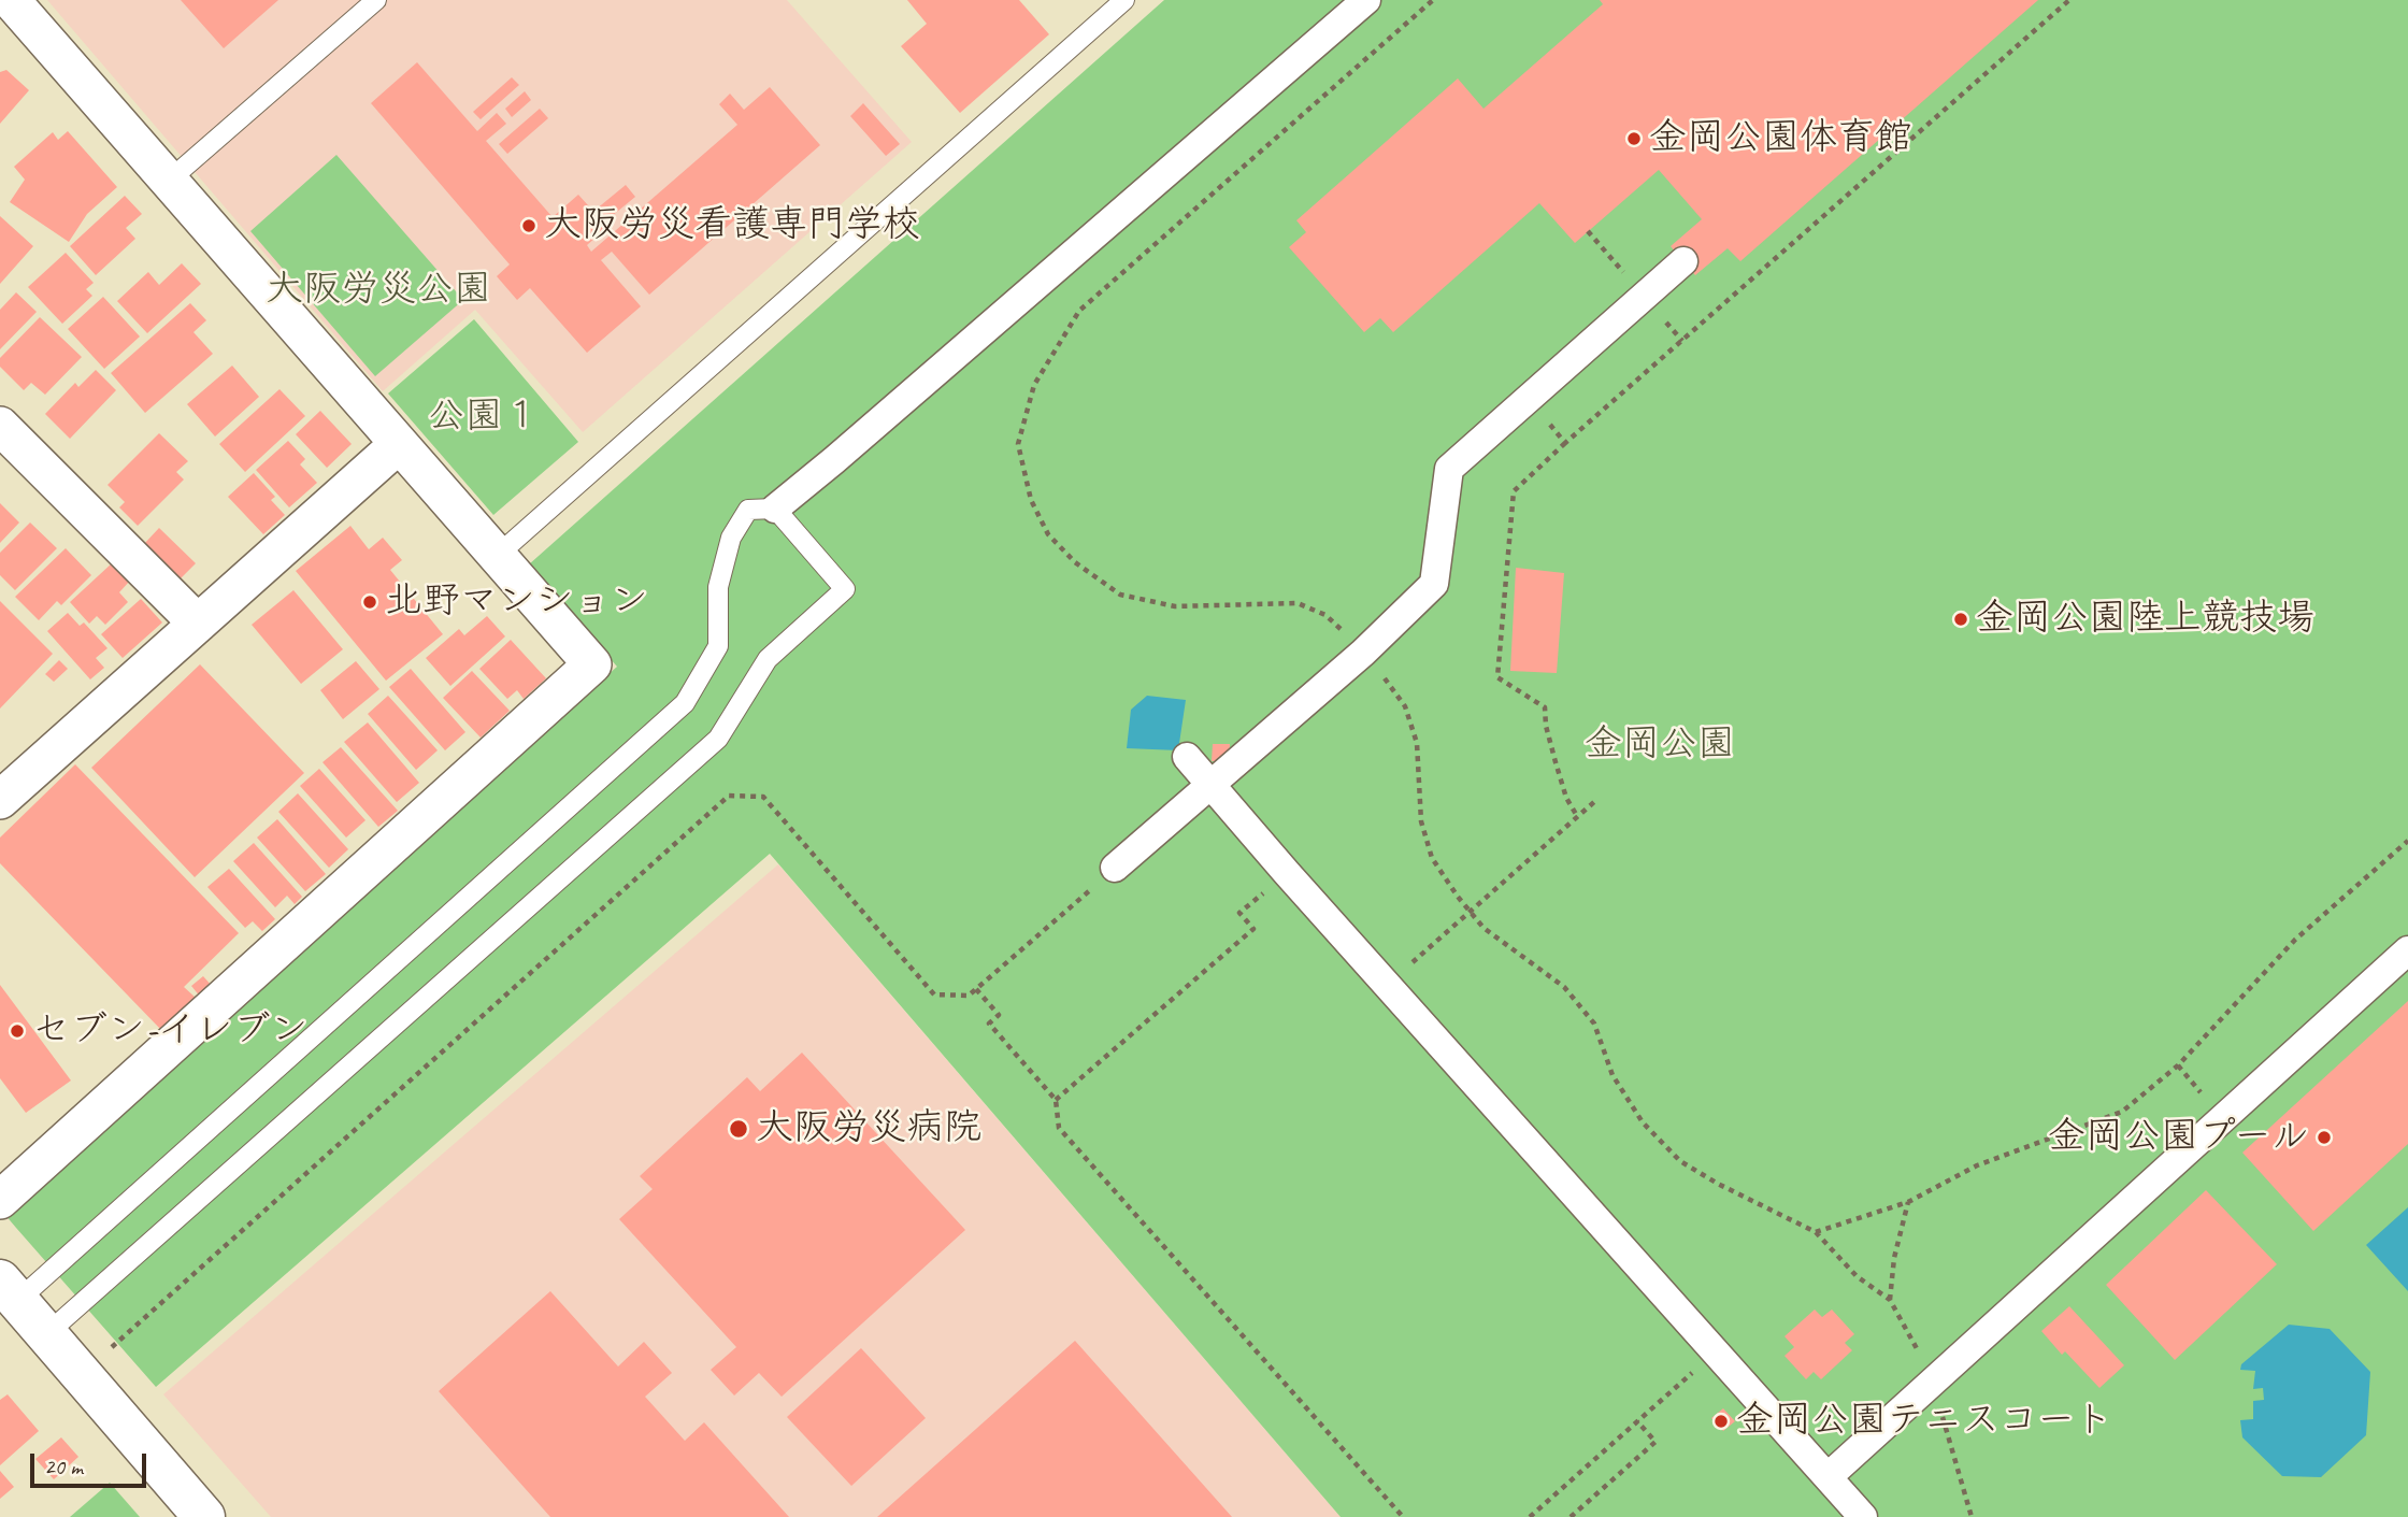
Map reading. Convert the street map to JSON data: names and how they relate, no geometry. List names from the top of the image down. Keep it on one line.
{"parks":["大阪労災公園","公園１","金岡公園"],"places":["金岡公園体育館","大阪労災看護専門学校","北野マンション","金岡公園陸上競技場","セブン-イレブン","大阪労災病院","金岡公園プール","金岡公園テニスコート"],"scale_bar":"20 m"}
